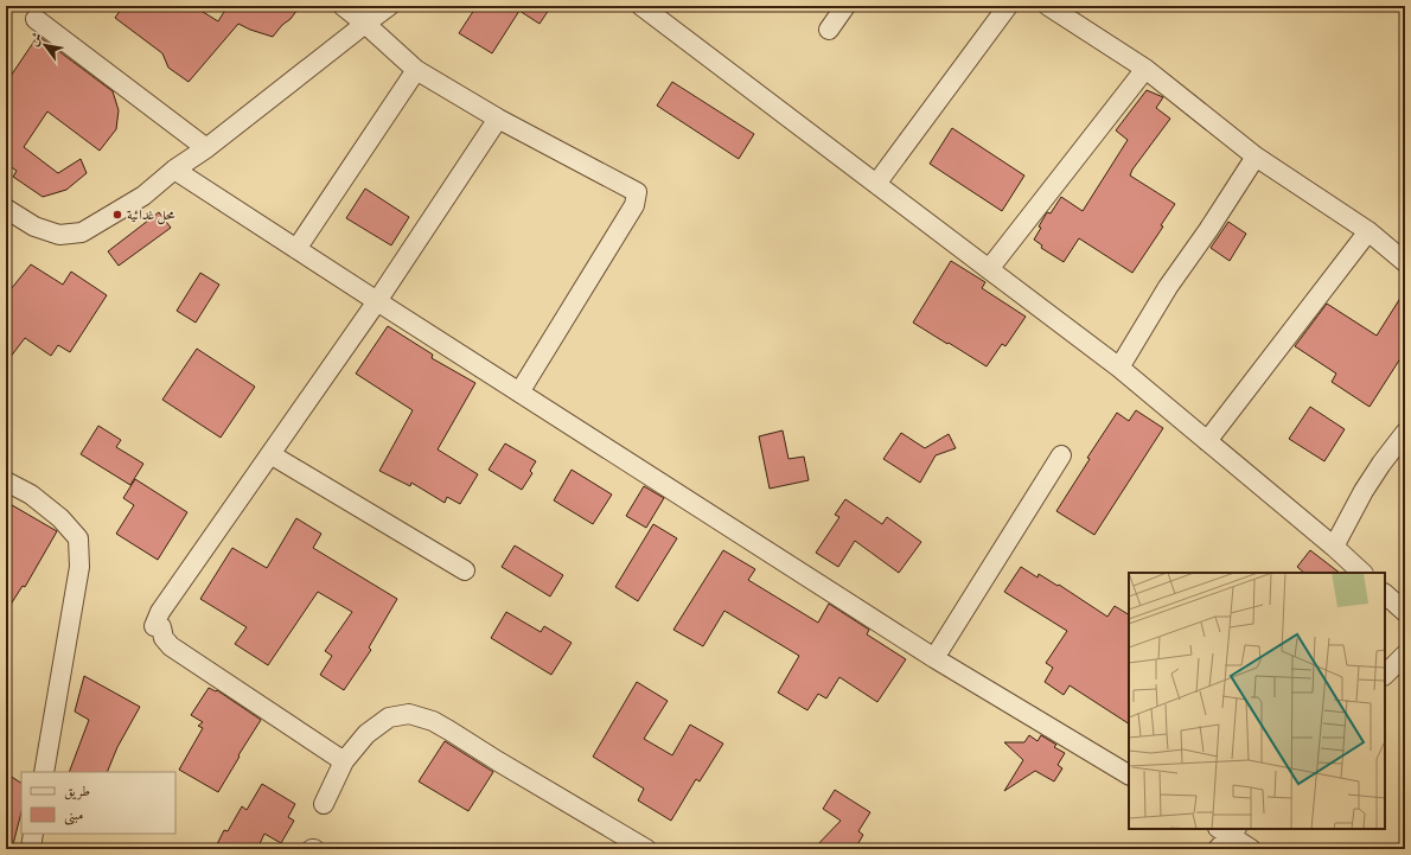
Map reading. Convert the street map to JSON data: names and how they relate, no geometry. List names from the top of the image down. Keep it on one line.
{"places":["محل غدائية"],"legend":["طريق","مبنى"],"north":"top left"}
